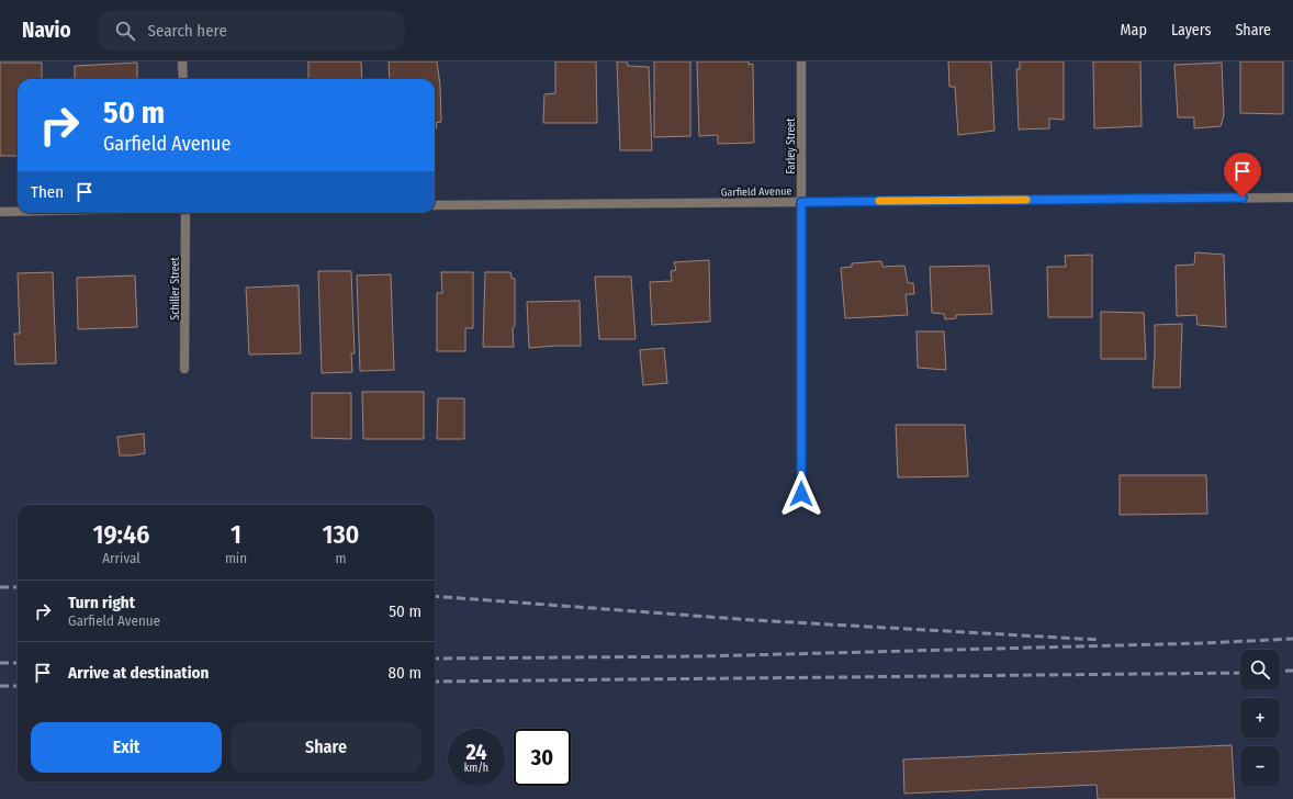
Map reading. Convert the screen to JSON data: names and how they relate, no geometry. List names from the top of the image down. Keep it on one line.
{"streets":{"street":["Farley Street","Garfield Avenue","Schiller Street"]},"crossings":[["Farley Street","Garfield Avenue"]],"page":{"header":"Navio","search":"Search here","nav":["Map","Layers","Share"],"turn":["50 m","Garfield Avenue"],"then":"Then","eta":["19:46","Arrival","1","min","130","m"],"list":[{"name":"Turn right","note":"Garfield Avenue","value":"50 m"},{"name":"Arrive at destination","value":"80 m"}],"map_buttons":["+","−"],"buttons":["Exit","Share"],"speed":"24 km/h","limit":"30"}}
